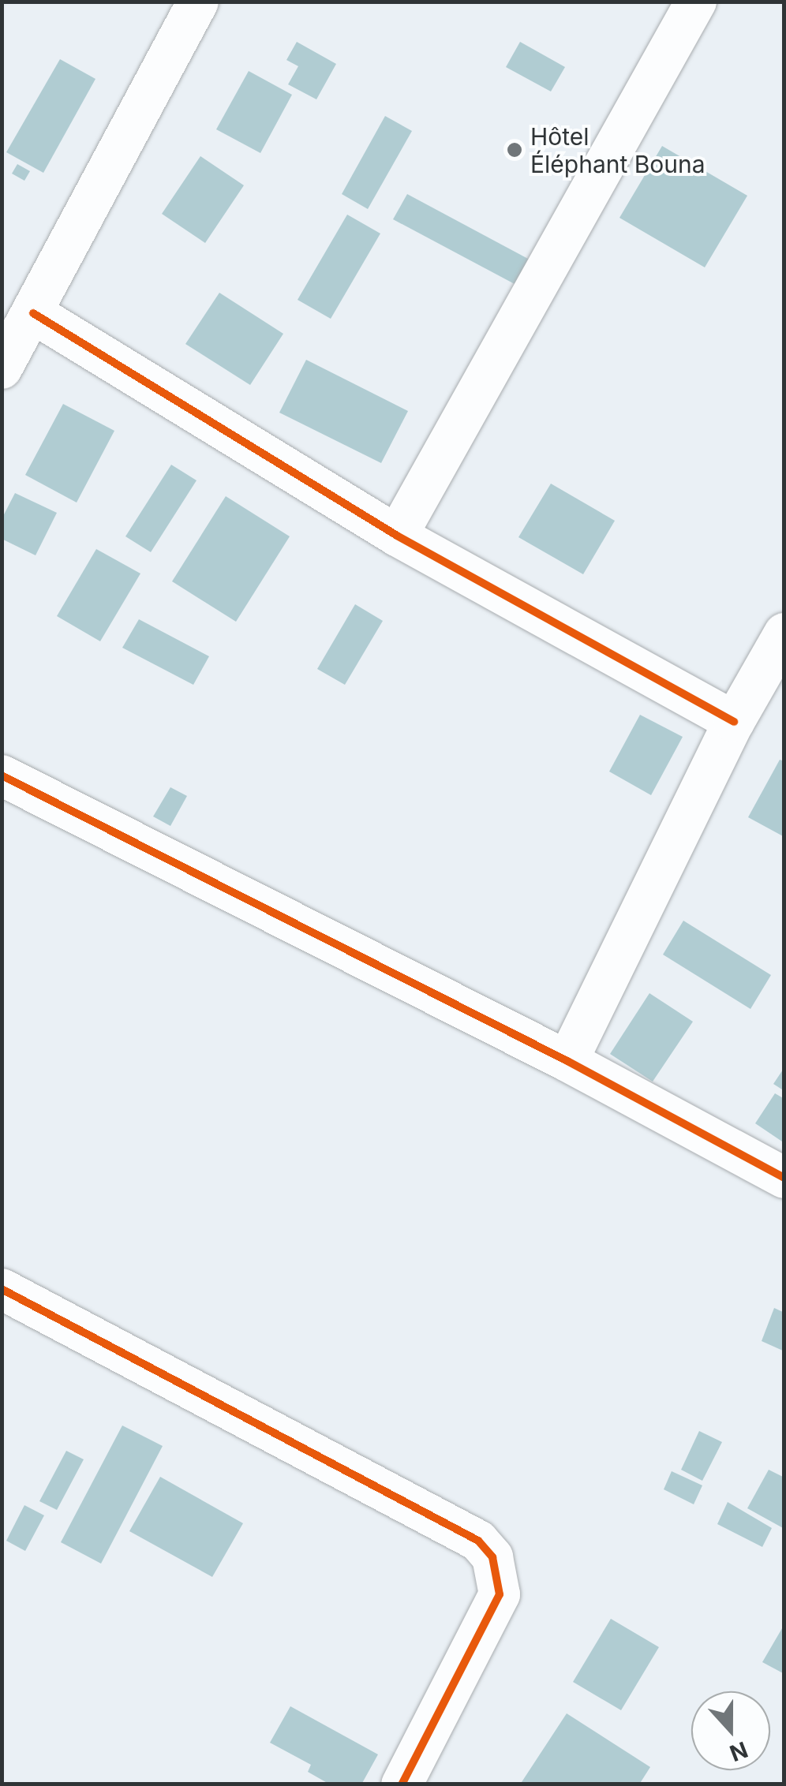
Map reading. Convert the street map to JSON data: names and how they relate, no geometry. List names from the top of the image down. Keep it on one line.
{"places":["Hôtel Éléphant Bouna"],"north":"bottom"}
